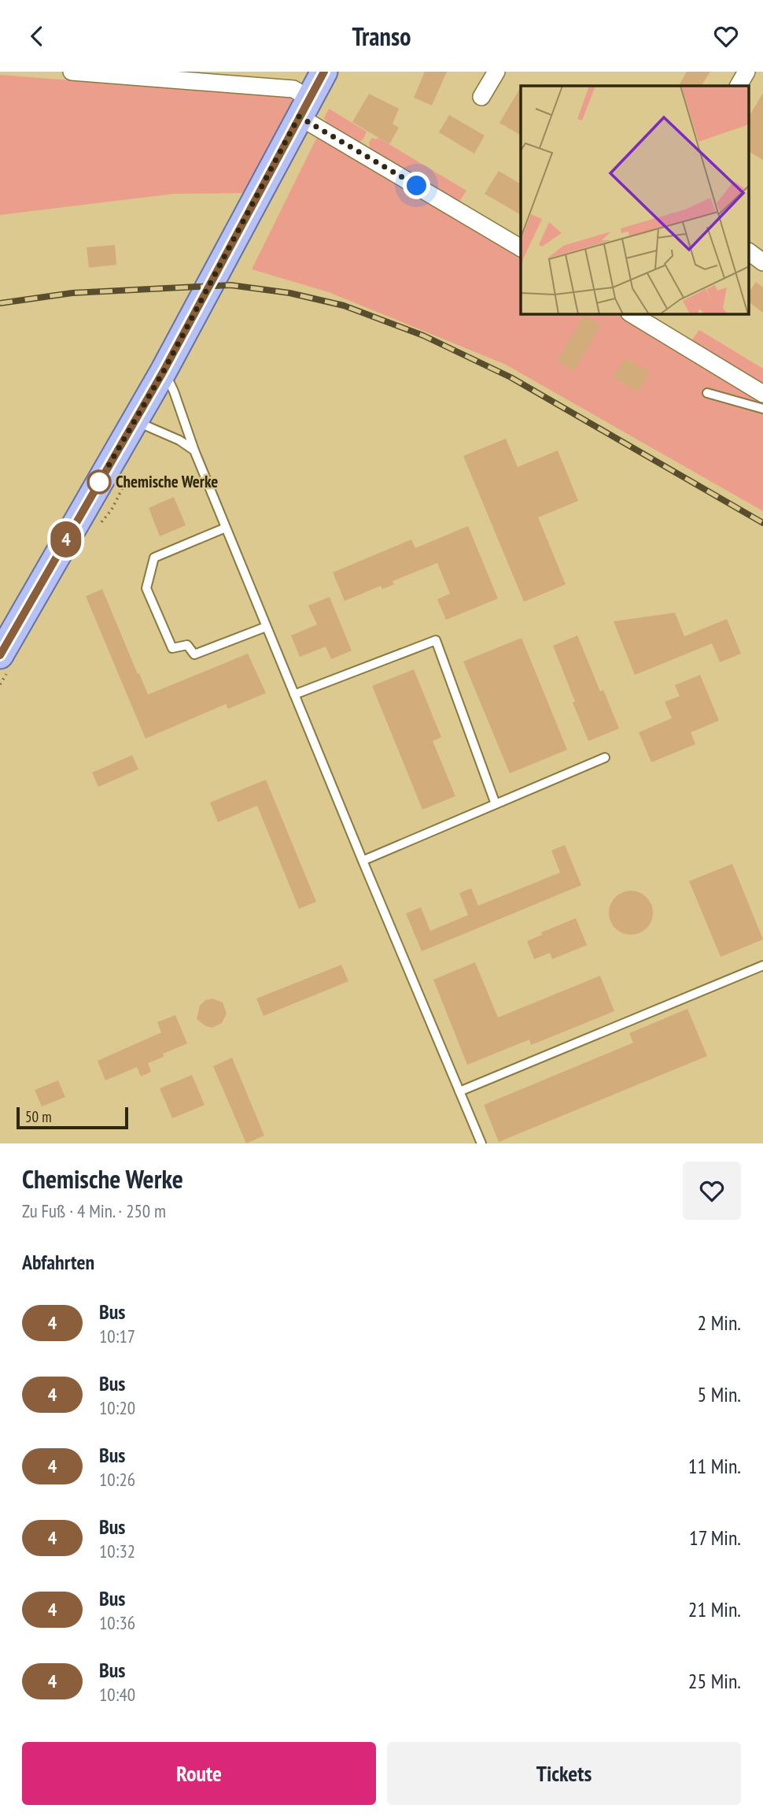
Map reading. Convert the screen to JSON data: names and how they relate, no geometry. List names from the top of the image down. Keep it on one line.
{"places":["Chemische Werke"],"lines":["bus line 4"],"scale_bar":"50 m","page":{"header":"Transo","on_map":"4","scale":"50 m","heading":[["Chemische Werke","Zu Fuß · 4 Min. · 250 m"],"Abfahrten"],"list":[{"mark":"4","name":"Bus","note":"10:17","value":"2 Min."},{"mark":"4","name":"Bus","note":"10:20","value":"5 Min."},{"mark":"4","name":"Bus","note":"10:26","value":"11 Min."},{"mark":"4","name":"Bus","note":"10:32","value":"17 Min."},{"mark":"4","name":"Bus","note":"10:36","value":"21 Min."},{"mark":"4","name":"Bus","note":"10:40","value":"25 Min."}],"buttons":["Route","Tickets"]}}
